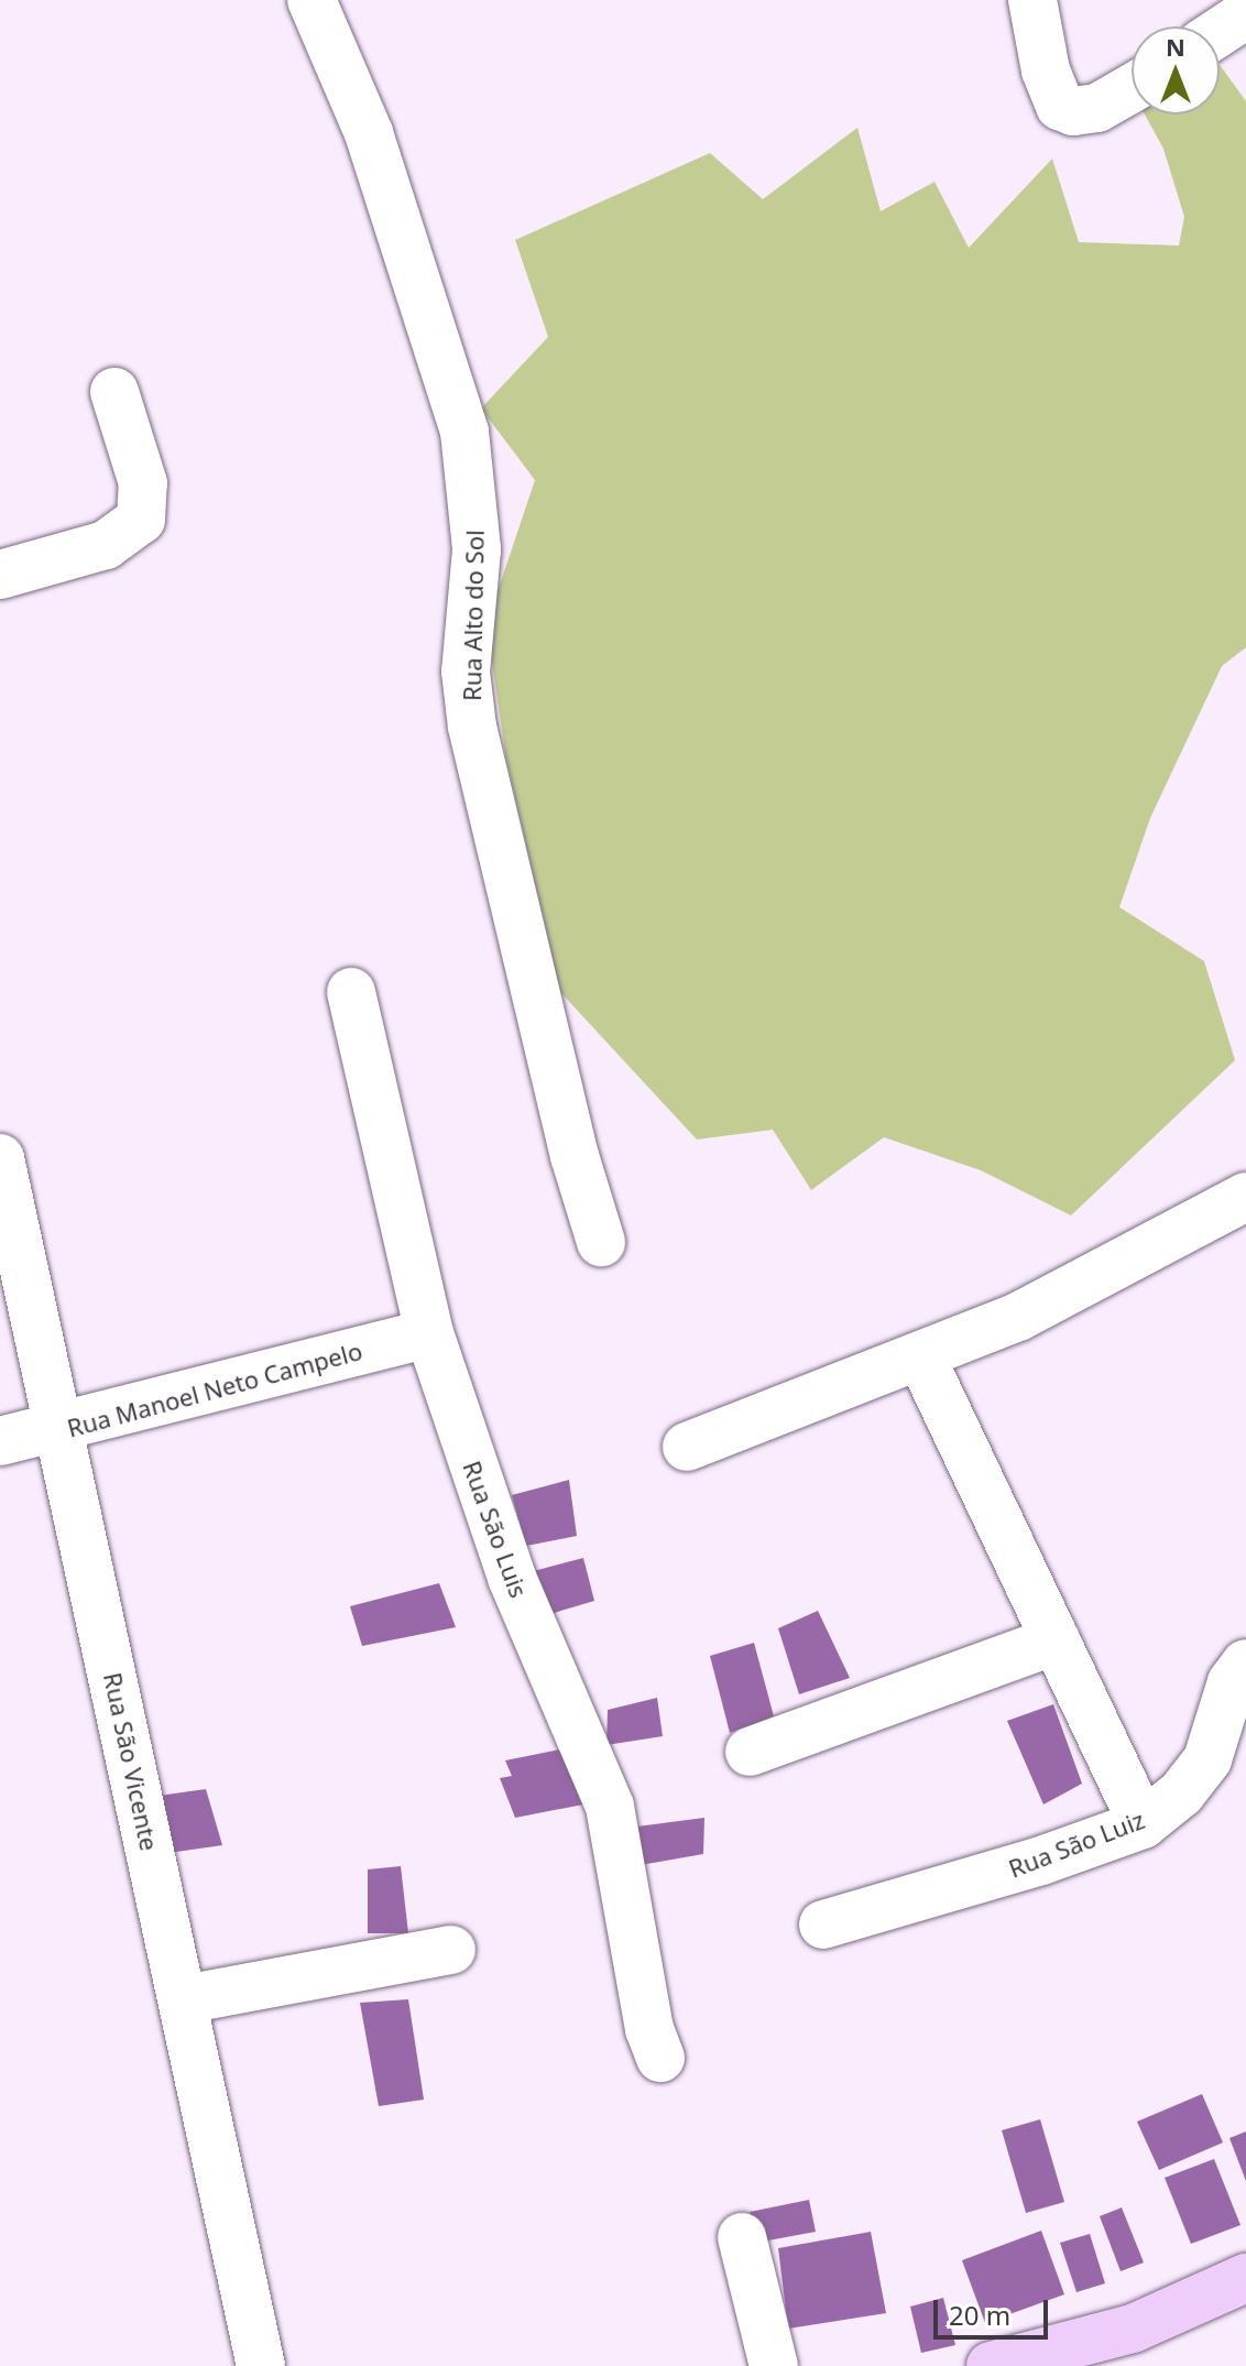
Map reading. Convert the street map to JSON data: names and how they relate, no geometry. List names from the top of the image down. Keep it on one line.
{"streets":{"street":["Rua Alto do Sol","Rua Manoel Neto Campelo","Rua São Luis","Rua São Vicente","Rua São Luiz"]},"crossings":[["Rua Manoel Neto Campelo","Rua São Luis"],["Rua Manoel Neto Campelo","Rua São Vicente"]],"scale_bar":"20 m","north":"top"}
